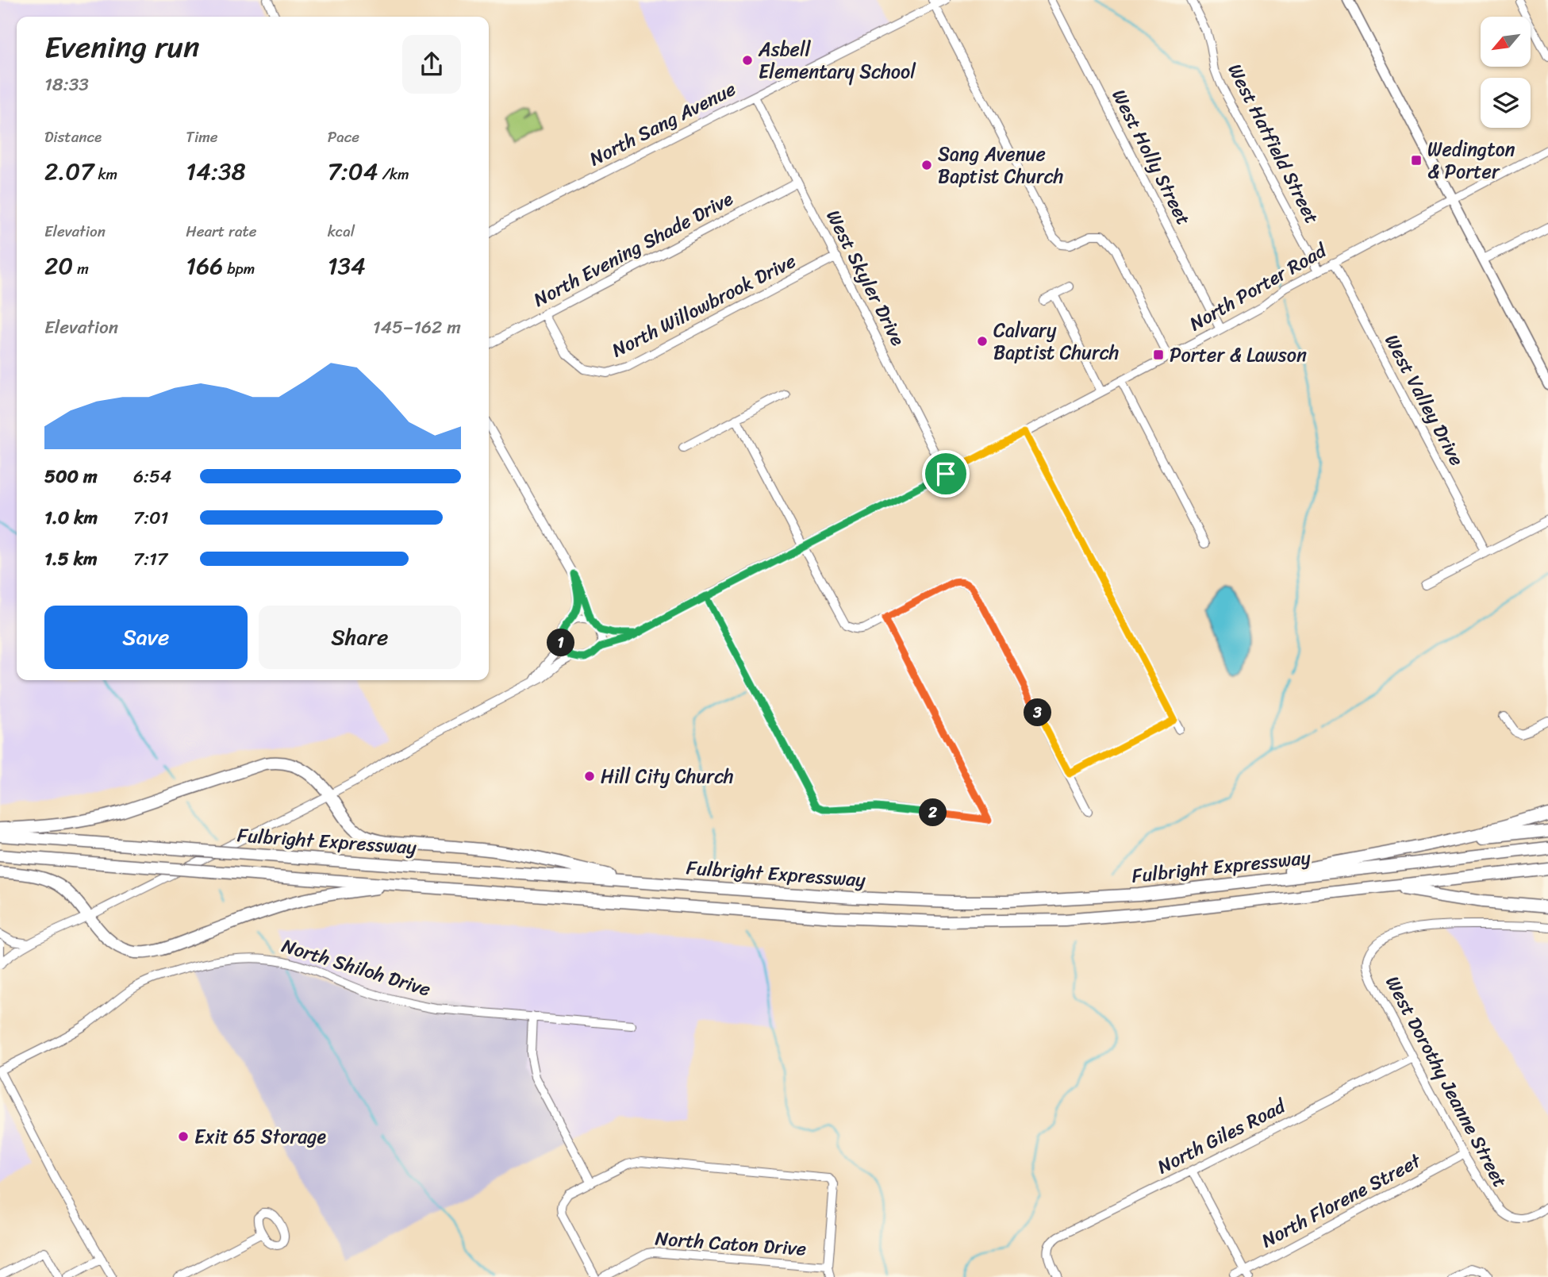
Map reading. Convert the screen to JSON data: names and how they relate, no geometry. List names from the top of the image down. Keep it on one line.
{"streets":{"highway":["Fulbright Expressway"],"street":["North Sang Avenue","West Hatfield Street","West Holly Street","North Evening Shade Drive","West Skyler Drive","North Porter Road","North Willowbrook Drive","West Valley Drive","North Shiloh Drive","West Dorothy Jeanne Street","North Giles Road","North Florene Street","North Caton Drive"]},"crossings":[["North Sang Avenue","West Skyler Drive"],["West Hatfield Street","North Porter Road"],["West Holly Street","North Porter Road"],["North Evening Shade Drive","West Skyler Drive"],["North Evening Shade Drive","North Willowbrook Drive"],["West Skyler Drive","North Porter Road"],["West Skyler Drive","North Willowbrook Drive"],["North Porter Road","West Valley Drive"],["West Dorothy Jeanne Street","North Giles Road"],["West Dorothy Jeanne Street","North Florene Street"]],"places":{"other":["Asbell Elementary School","Sang Avenue Baptist Church","Calvary Baptist Church","Hill City Church","Exit 65 Storage"],"transit":["Wedington & Porter","Porter & Lawson"]},"north":"bottom left","page":{"heading":["Evening run","18:33"],"stats":[["Distance","2.07 km"],["Time","14:38"],["Pace","7:04 /km"],["Elevation","20 m"],["Heart rate","166 bpm"],["kcal","134"]],"chart":["Elevation","145–162 m"],"list":[{"name":"500 m","note":"6:54"},{"name":"1.0 km","note":"7:01"},{"name":"1.5 km","note":"7:17"}],"buttons":["Save","Share"],"pins":["1","3","2"]}}
